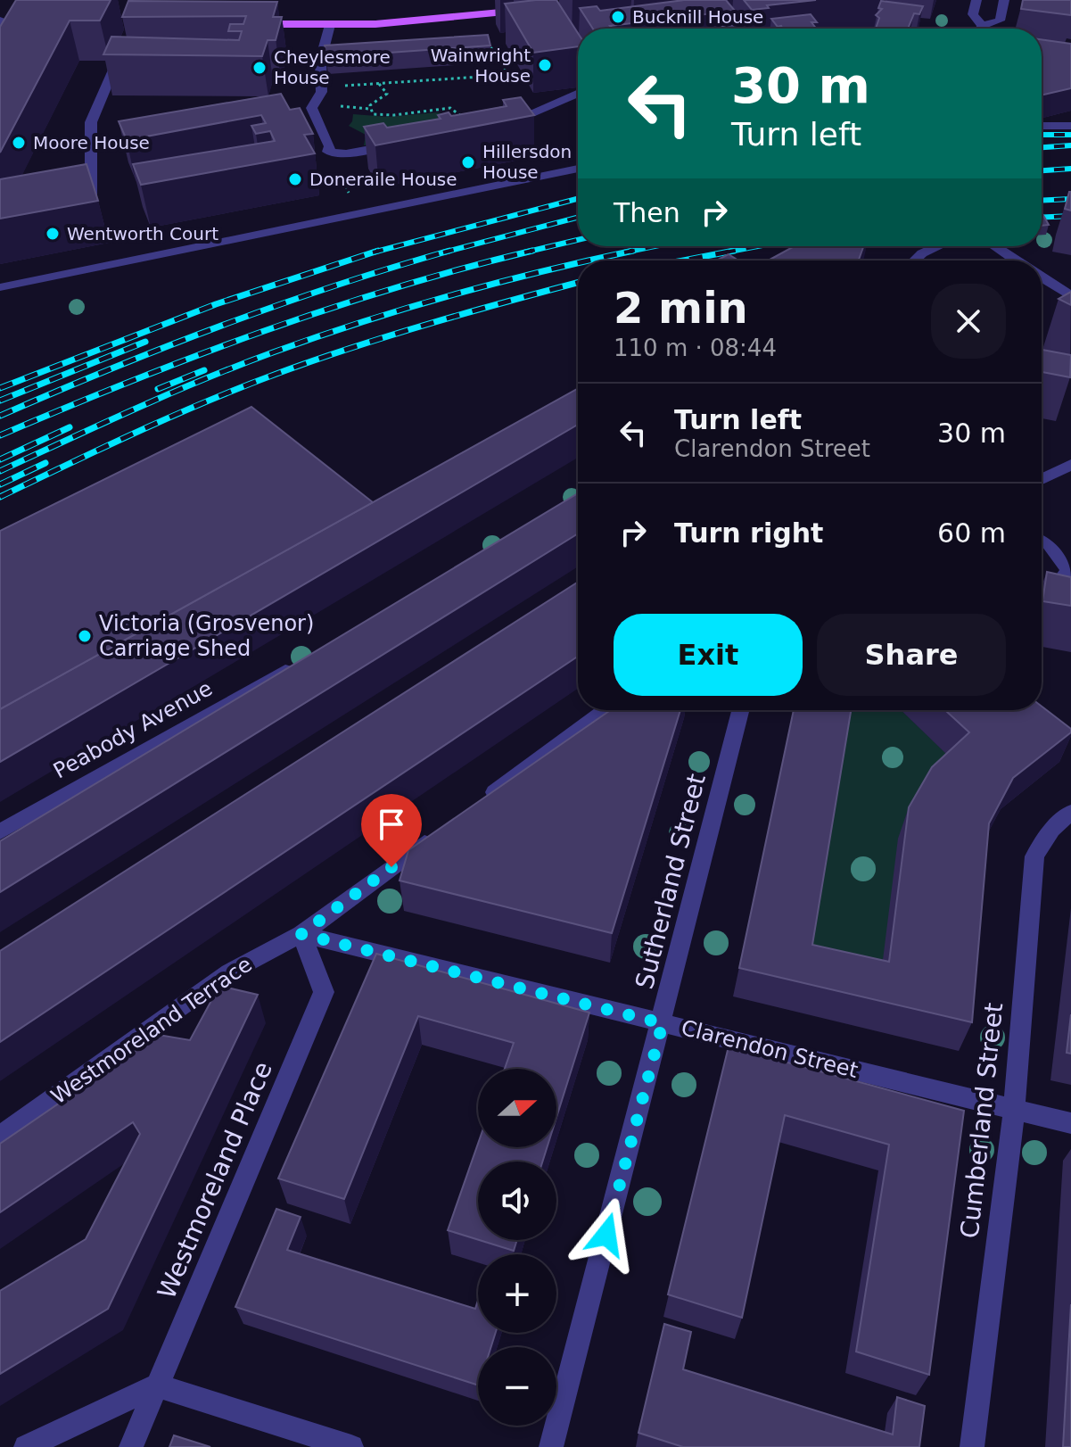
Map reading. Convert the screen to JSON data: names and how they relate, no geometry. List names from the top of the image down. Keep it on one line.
{"streets":{"street":["Peabody Avenue","Sutherland Street","Westmoreland Terrace","Clarendon Street","Cumberland Street","Westmoreland Place"]},"crossings":[["Sutherland Street","Clarendon Street"],["Westmoreland Terrace","Clarendon Street"],["Westmoreland Terrace","Westmoreland Place"],["Clarendon Street","Cumberland Street"],["Clarendon Street","Westmoreland Place"]],"places":["Bucknill House","Wainwright House","Cheylesmore House","Moore House","Hillersdon House","Doneraile House","Wentworth Court","Victoria (Grosvenor) Carriage Shed"],"north":"right","page":{"turn":["30 m","Turn left"],"then":"Then","heading":["2 min","110 m · 08:44"],"list":[{"name":"Turn left","note":"Clarendon Street","value":"30 m"},{"name":"Turn right","value":"60 m"}],"buttons":["Exit","Share"],"map_buttons":["+","−"]}}
